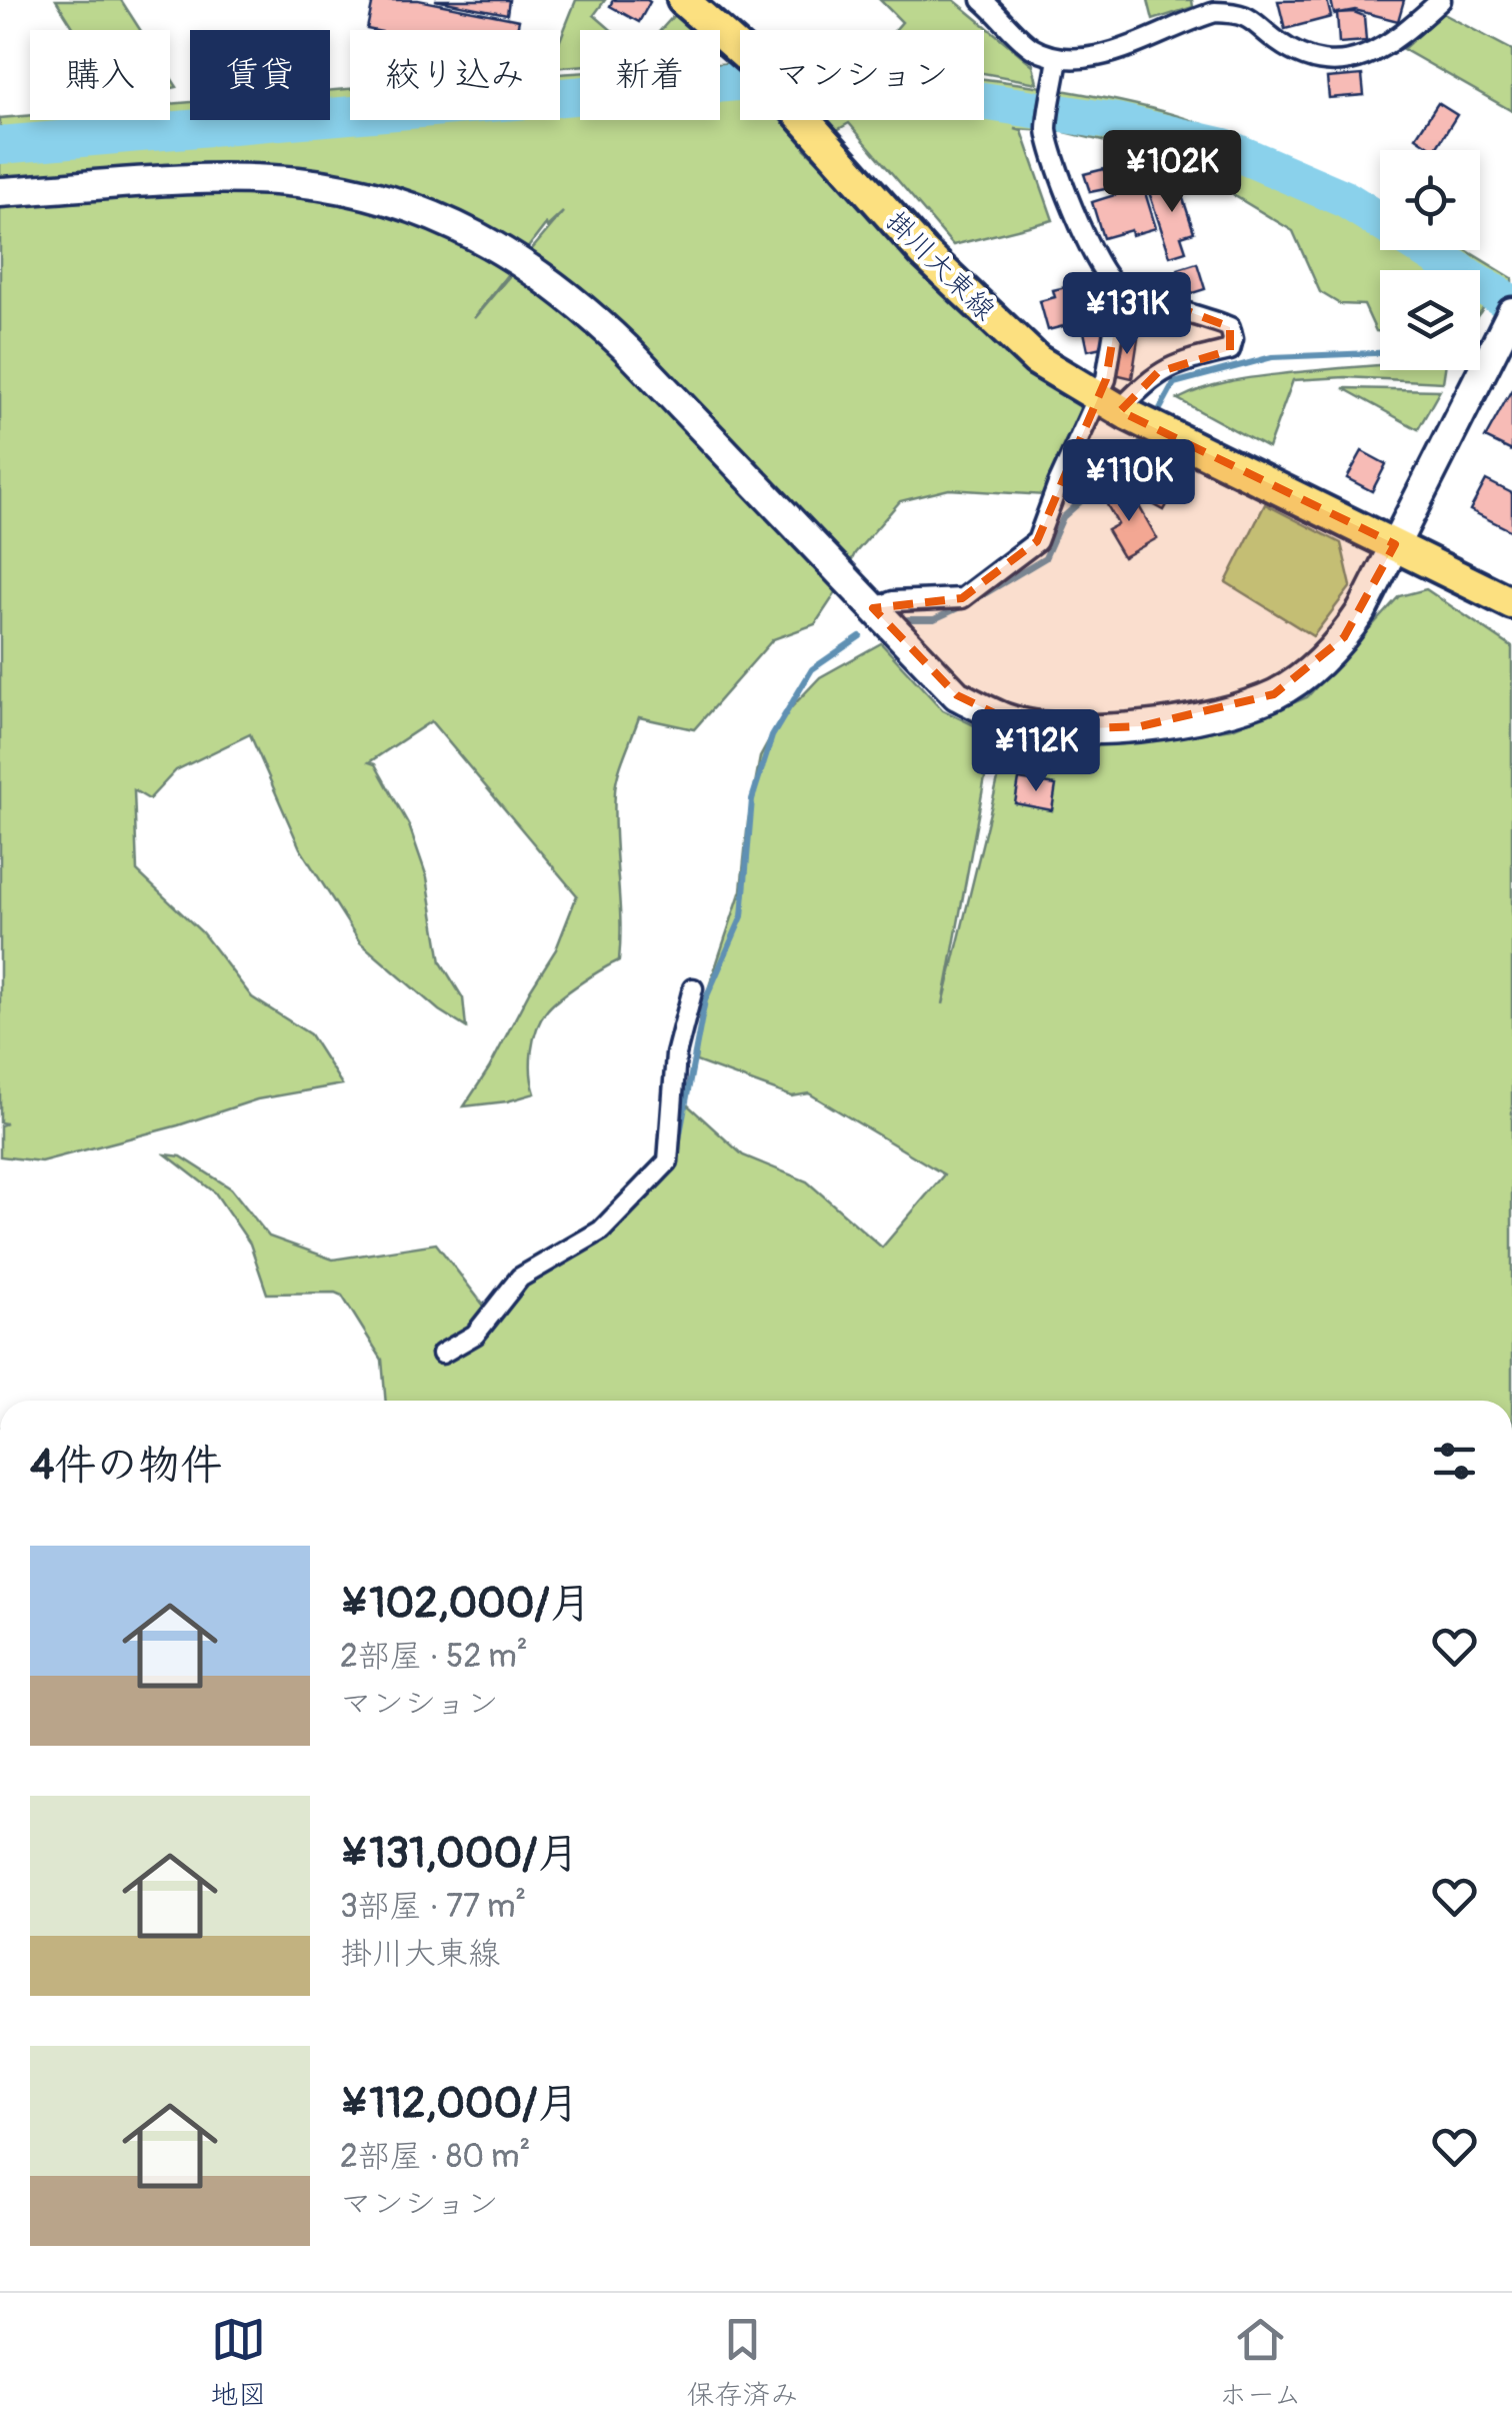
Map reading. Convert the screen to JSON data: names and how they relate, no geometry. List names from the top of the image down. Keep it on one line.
{"streets":{"main road":["掛川大東線"]},"page":{"chip":["購入","賃貸","絞り込み","新着","マンション"],"price":["¥102K","¥131K","¥110K","¥112K"],"heading":"4件の物件","list":[{"name":"¥102,000/月","note":"2部屋 · 52 m² · マンション"},{"name":"¥131,000/月","note":"3部屋 · 77 m² · 掛川大東線"},{"name":"¥112,000/月","note":"2部屋 · 80 m² · マンション"}],"tabs":["地図","保存済み","ホーム"]}}
